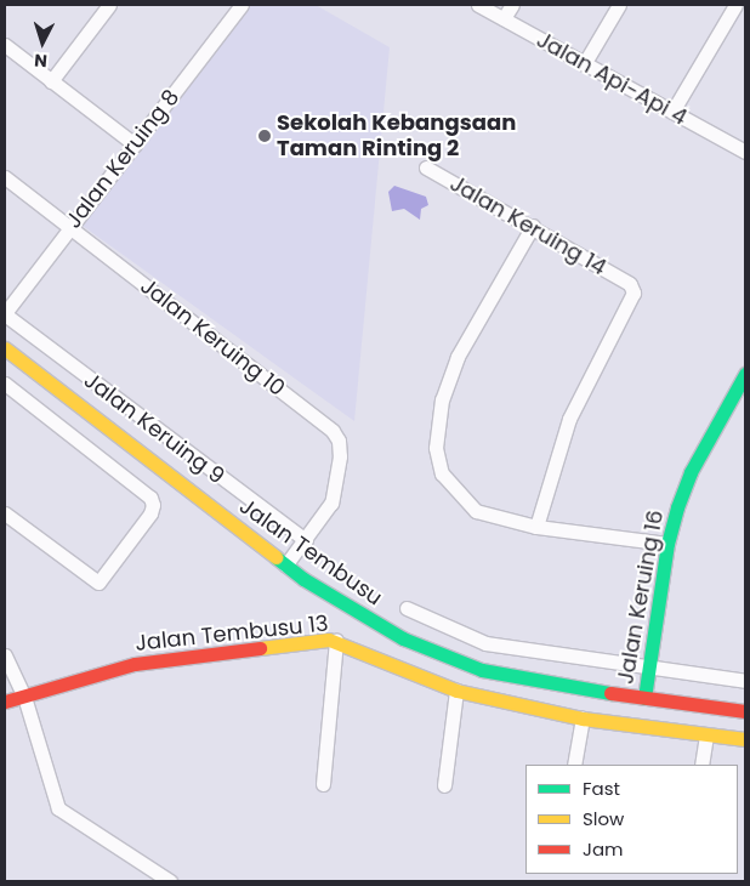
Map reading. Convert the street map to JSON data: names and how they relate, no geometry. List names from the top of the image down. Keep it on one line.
{"streets":{"street":["Jalan Api-Api 4","Jalan Keruing 8","Jalan Keruing 14","Jalan Keruing 10","Jalan Keruing 9","Jalan Tembusu","Jalan Keruing 16","Jalan Tembusu 13"]},"crossings":[["Jalan Keruing 8","Jalan Keruing 10"],["Jalan Keruing 8","Jalan Keruing 9"],["Jalan Keruing 10","Jalan Keruing 9"],["Jalan Tembusu","Jalan Keruing 16"]],"places":["Sekolah Kebangsaan Taman Rinting 2"],"legend":["Fast","Slow","Jam"],"north":"bottom"}
